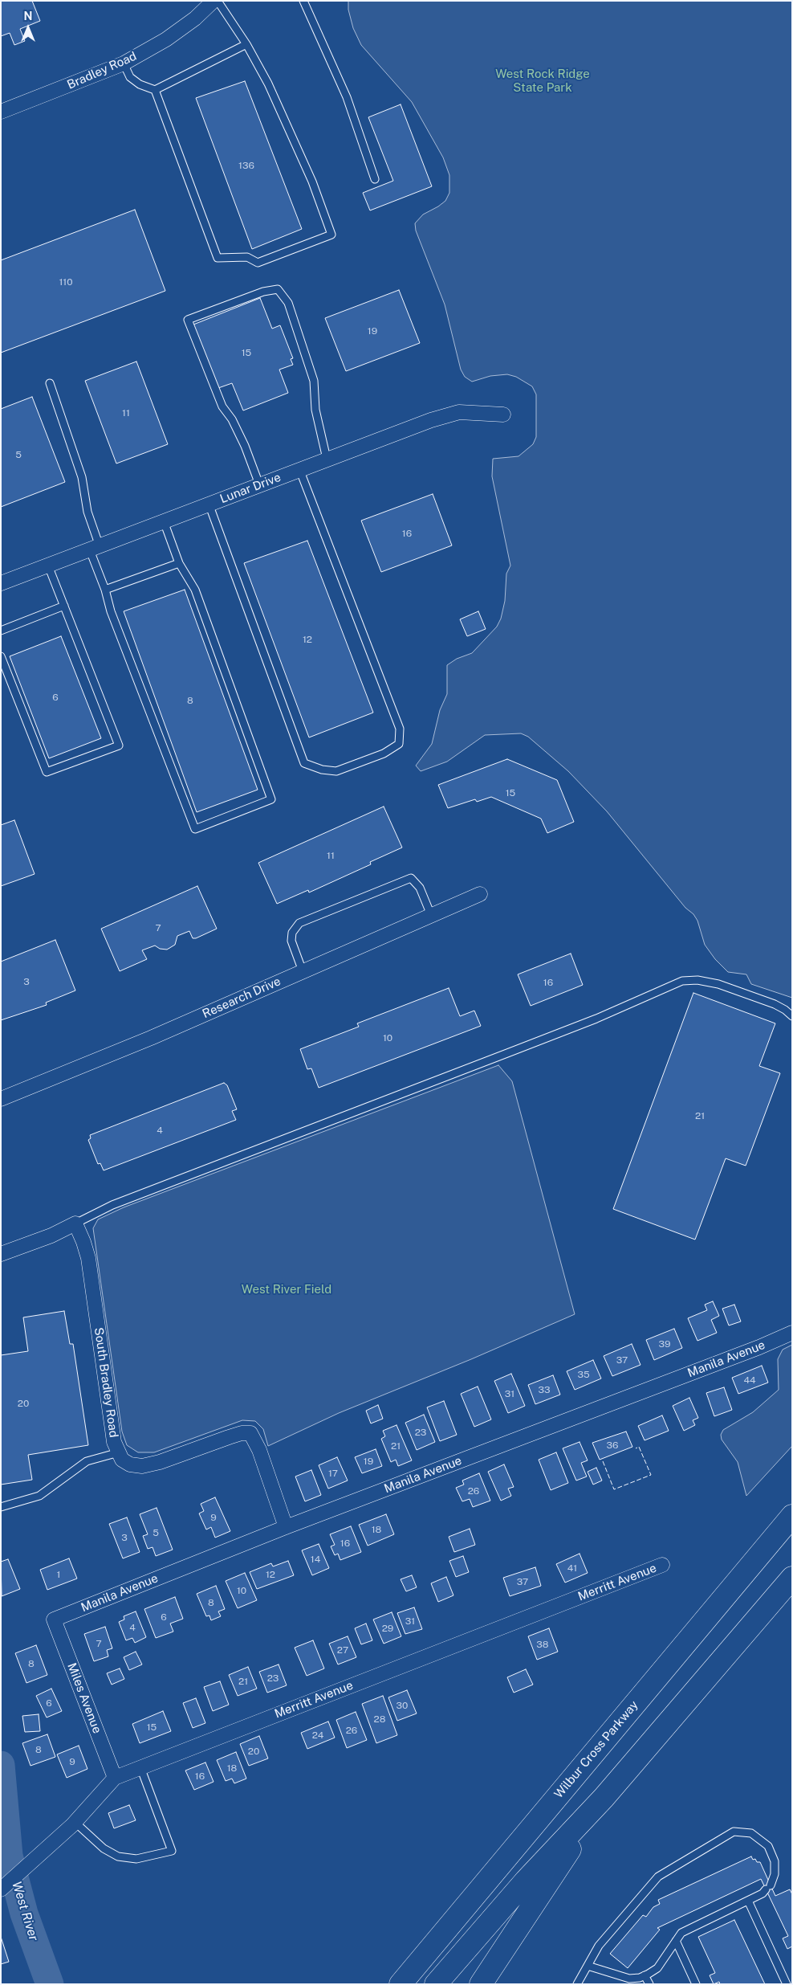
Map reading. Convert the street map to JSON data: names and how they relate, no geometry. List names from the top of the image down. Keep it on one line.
{"streets":{"highway":["Wilbur Cross Parkway"],"street":["Bradley Road","Lunar Drive","Research Drive","Manila Avenue","South Bradley Road","Merritt Avenue","Miles Avenue"]},"crossings":[["Manila Avenue","South Bradley Road"],["Manila Avenue","Miles Avenue"],["Merritt Avenue","Miles Avenue"]],"water":["West River"],"parks":["West Rock Ridge State Park","West River Field"],"house_numbers":["136","110","19","15","11","5","16","12","6","8","15","11","7","3","16","10","21","4","39","37","35","44","33","31","20","23","36","21","19","17","26","9","18","5","3","16","14","41","1","12","37","10","8","6","31","4","29","7","38","27","8","23","21","6","30","28","15","26","24","8","20","9","18","16"],"north":"top"}
